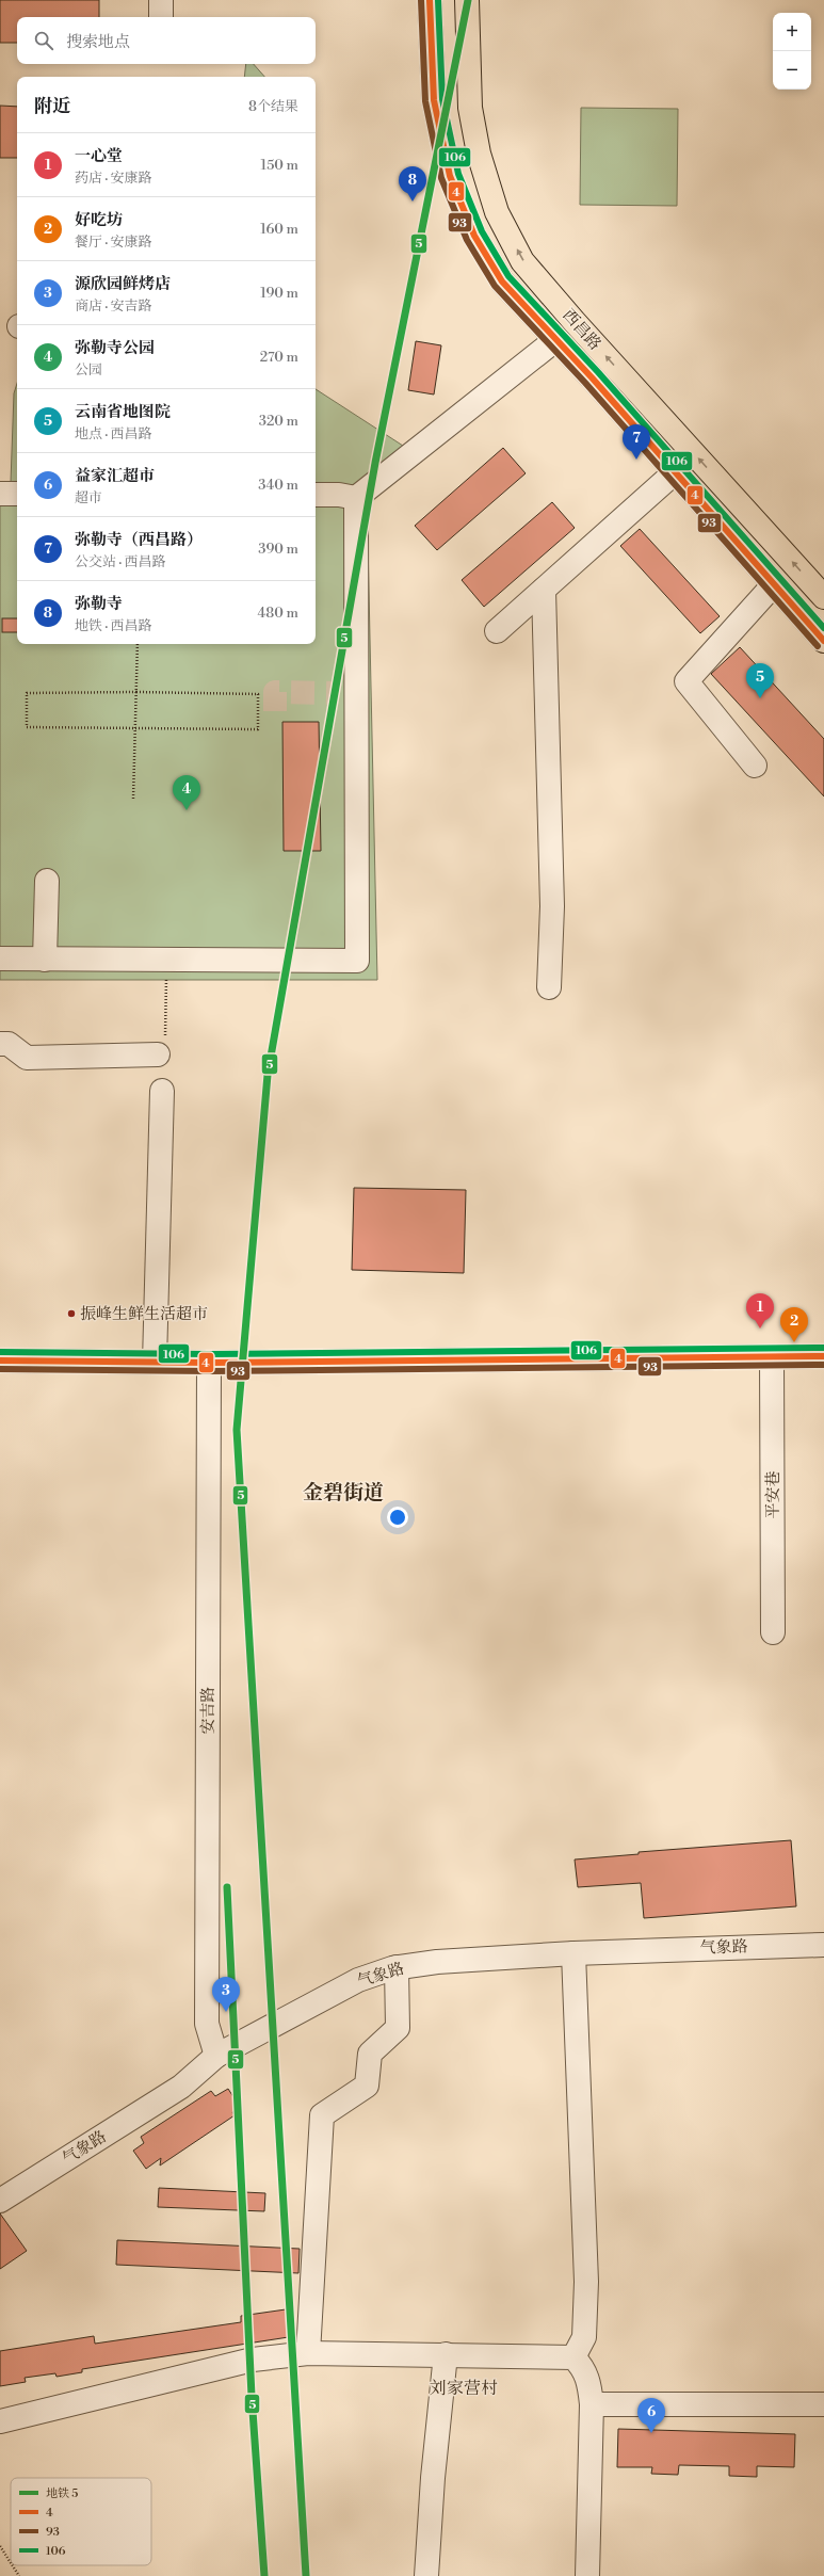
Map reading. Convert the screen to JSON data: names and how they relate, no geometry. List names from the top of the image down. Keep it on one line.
{"streets":{"main road":["西昌路"],"street":["平安巷","安吉路","气象路"]},"crossings":[["安吉路","气象路"]],"districts":["金碧街道","刘家营村"],"places":["振峰生鲜生活超市"],"lines":["metro line 5","transit line 4","transit line 93","transit line 106"],"legend":["地铁 5","4","93","106"],"page":{"map_buttons":["+","−"],"search":"搜索地点","heading":["附近","8个结果"],"list":[{"mark":"1","name":"一心堂","note":"药店 · 安康路","value":"150 m"},{"mark":"2","name":"好吃坊","note":"餐厅 · 安康路","value":"160 m"},{"mark":"3","name":"源欣园鲜烤店","note":"商店 · 安吉路","value":"190 m"},{"mark":"4","name":"弥勒寺公园","note":"公园","value":"270 m"},{"mark":"5","name":"云南省地图院","note":"地点 · 西昌路","value":"320 m"},{"mark":"6","name":"益家汇超市","note":"超市","value":"340 m"},{"mark":"7","name":"弥勒寺（西昌路）","note":"公交站 · 西昌路","value":"390 m"},{"mark":"8","name":"弥勒寺","note":"地铁 · 西昌路","value":"480 m"}],"pins":["8","7","5","4","1","2","3","6"]}}
